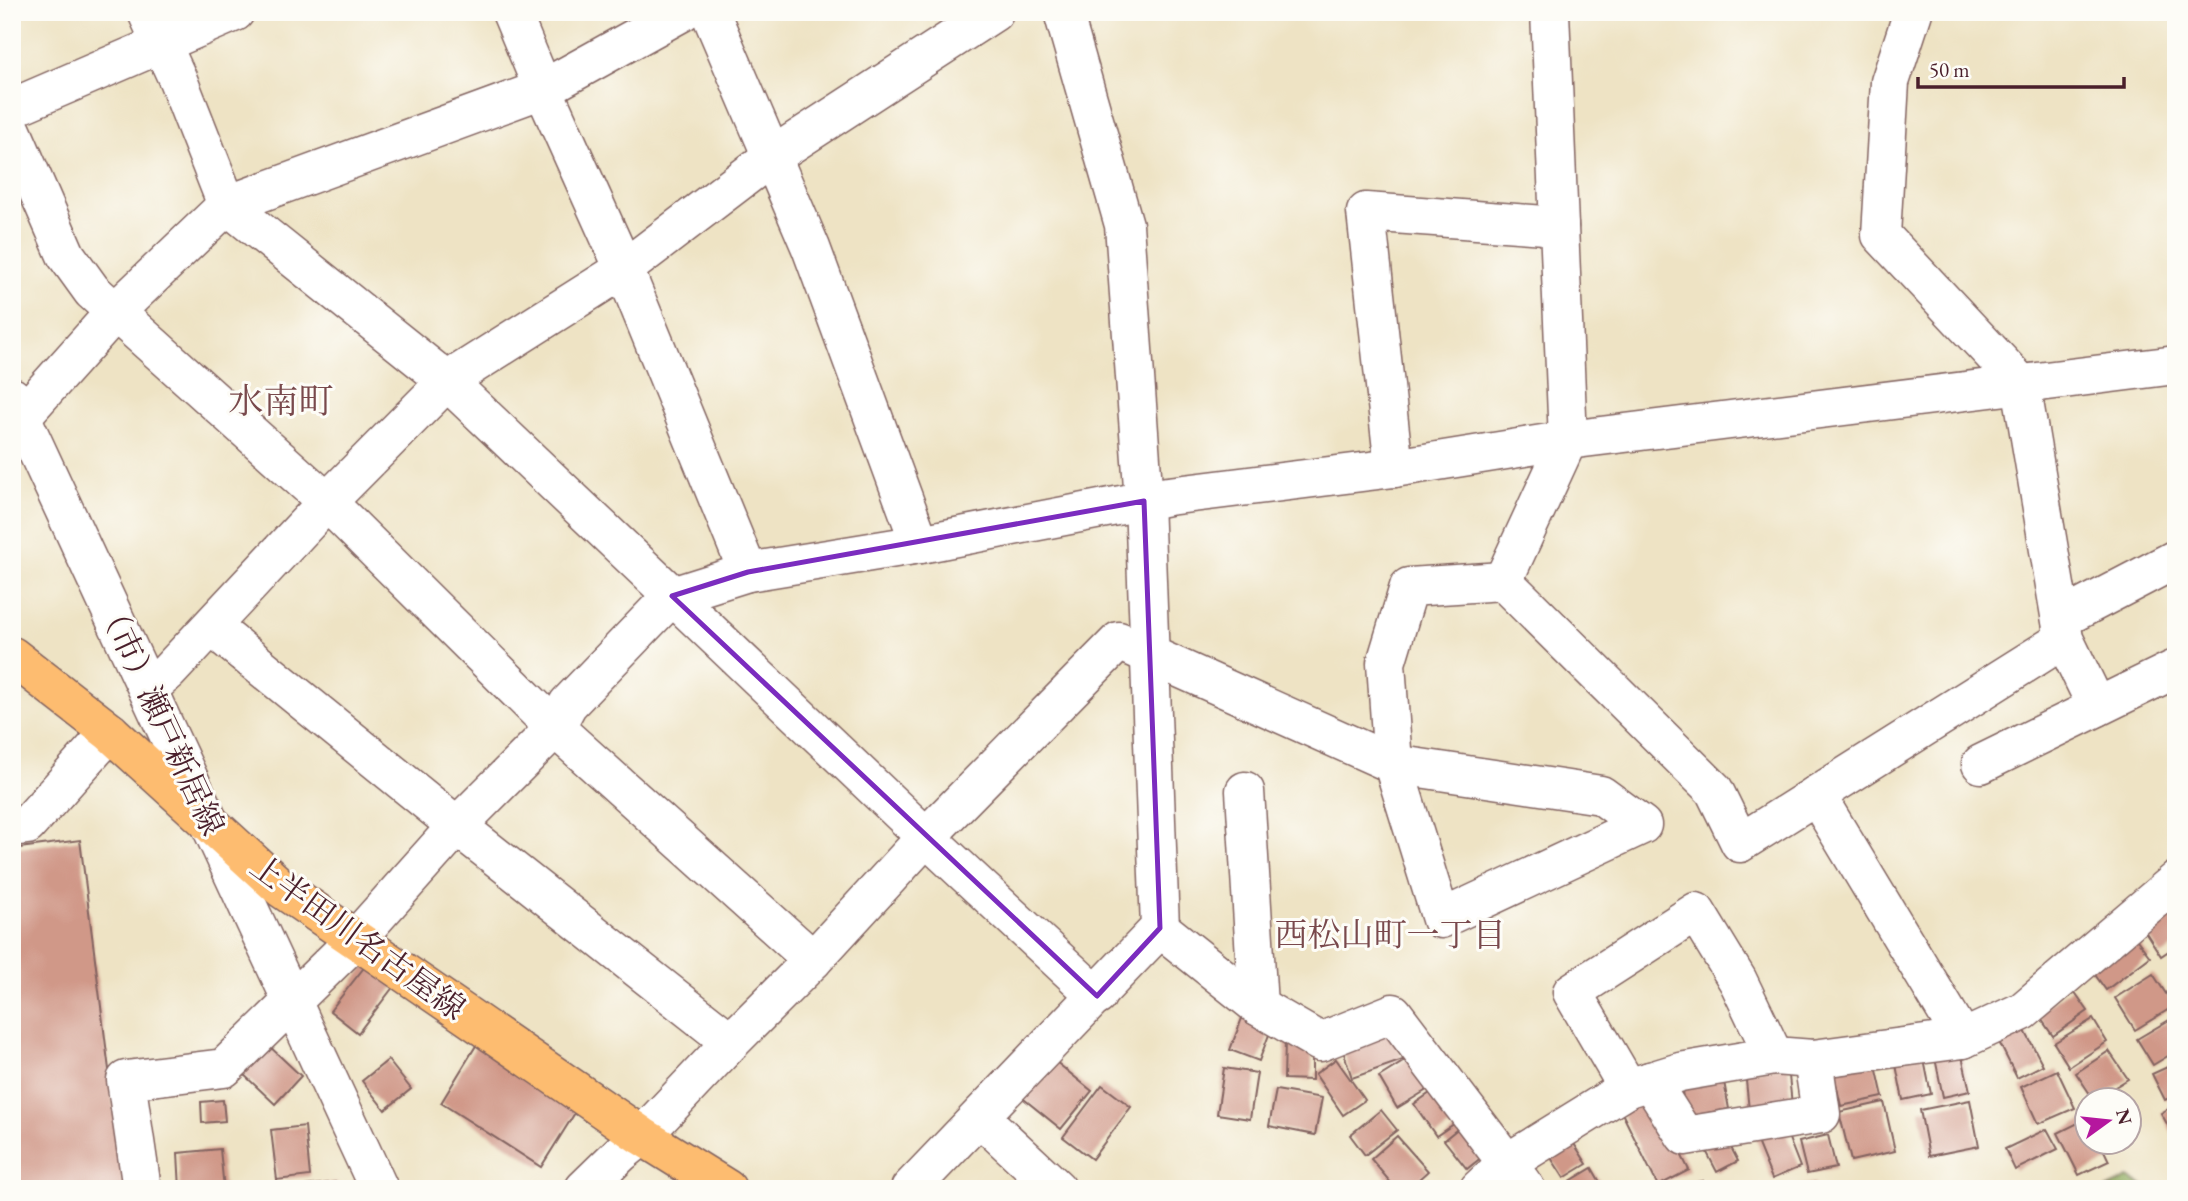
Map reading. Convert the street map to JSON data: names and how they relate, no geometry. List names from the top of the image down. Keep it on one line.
{"streets":{"main road":["上半田川名古屋線"],"street":["（市）瀬戸新居線"]},"crossings":[["（市）瀬戸新居線","上半田川名古屋線"]],"districts":["水南町","西松山町一丁目"],"scale_bar":"50 m","north":"right"}
